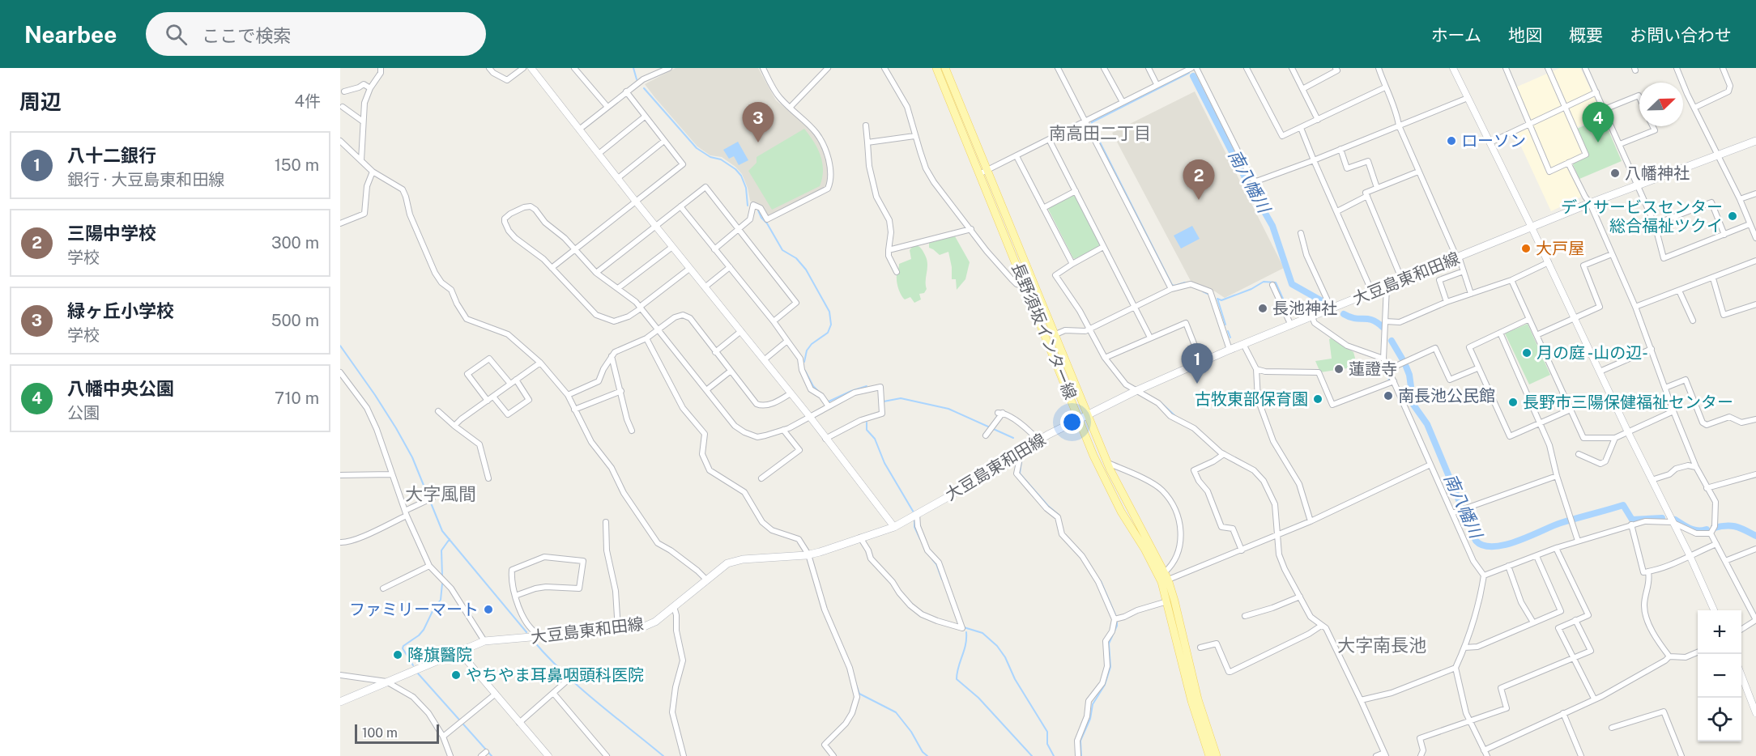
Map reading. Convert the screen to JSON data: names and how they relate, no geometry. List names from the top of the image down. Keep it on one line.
{"streets":{"main road":["大豆島東和田線","長野須坂インター線"]},"crossings":[["大豆島東和田線","長野須坂インター線"]],"districts":["南高田二丁目","大字風間","大字南長池"],"water":["南八幡川"],"places":["ローソン","八幡神社","デイサービスセンター 総合福祉ツクイ","大戸屋","長池神社","月の庭 -山の辺-","蓮證寺","南長池公民館","古牧東部保育園","長野市三陽保健福祉センター","ファミリーマート","降旗醫院","やちやま耳鼻咽頭科医院"],"scale_bar":"100 m","north":"top right","page":{"header":"Nearbee","search":"ここで検索","nav":["ホーム","地図","概要","お問い合わせ"],"heading":["周辺","4件"],"pins":["3","4","2","1"],"list":[{"mark":"1","name":"八十二銀行","note":"銀行 · 大豆島東和田線","value":"150 m"},{"mark":"2","name":"三陽中学校","note":"学校","value":"300 m"},{"mark":"3","name":"緑ヶ丘小学校","note":"学校","value":"500 m"},{"mark":"4","name":"八幡中央公園","note":"公園","value":"710 m"}],"map_buttons":["+","−"],"scale":"100 m"}}
